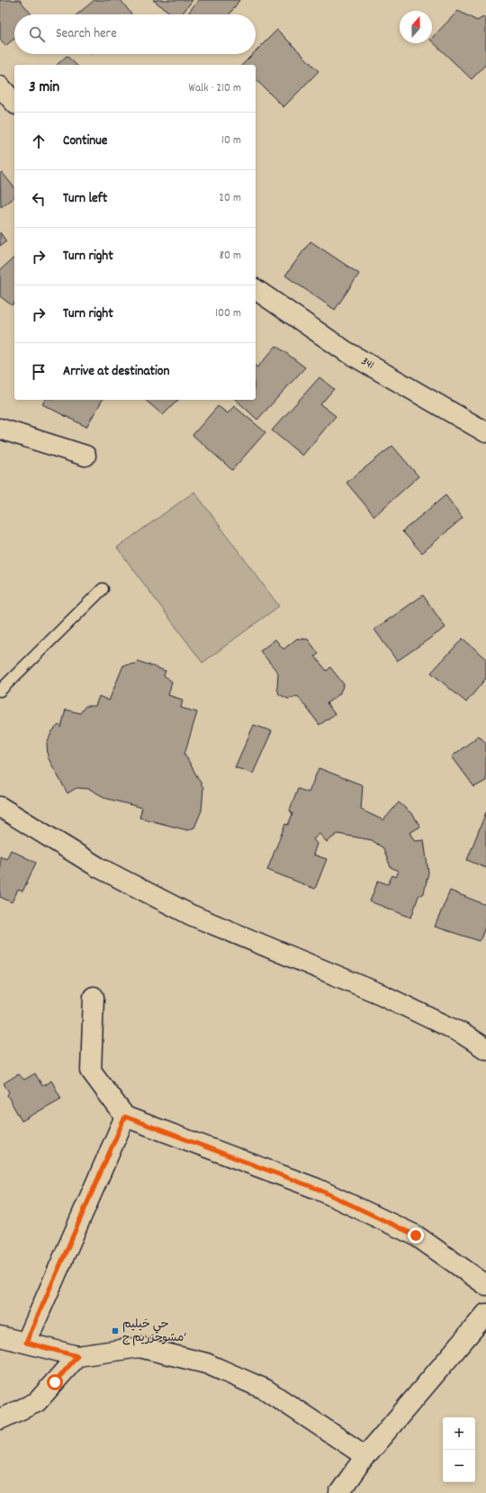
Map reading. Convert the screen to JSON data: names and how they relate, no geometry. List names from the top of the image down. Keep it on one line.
{"streets":{"street":["341"]},"places":{"transit":["حي حَيليم مشوحرَريم ج‘"]},"north":"top","page":{"search":"Search here","heading":["3 min","Walk · 210 m"],"list":[["Continue","10 m"],["Turn left","20 m"],["Turn right","80 m"],["Turn right","100 m"],"Arrive at destination"],"map_buttons":["+","−"]}}
